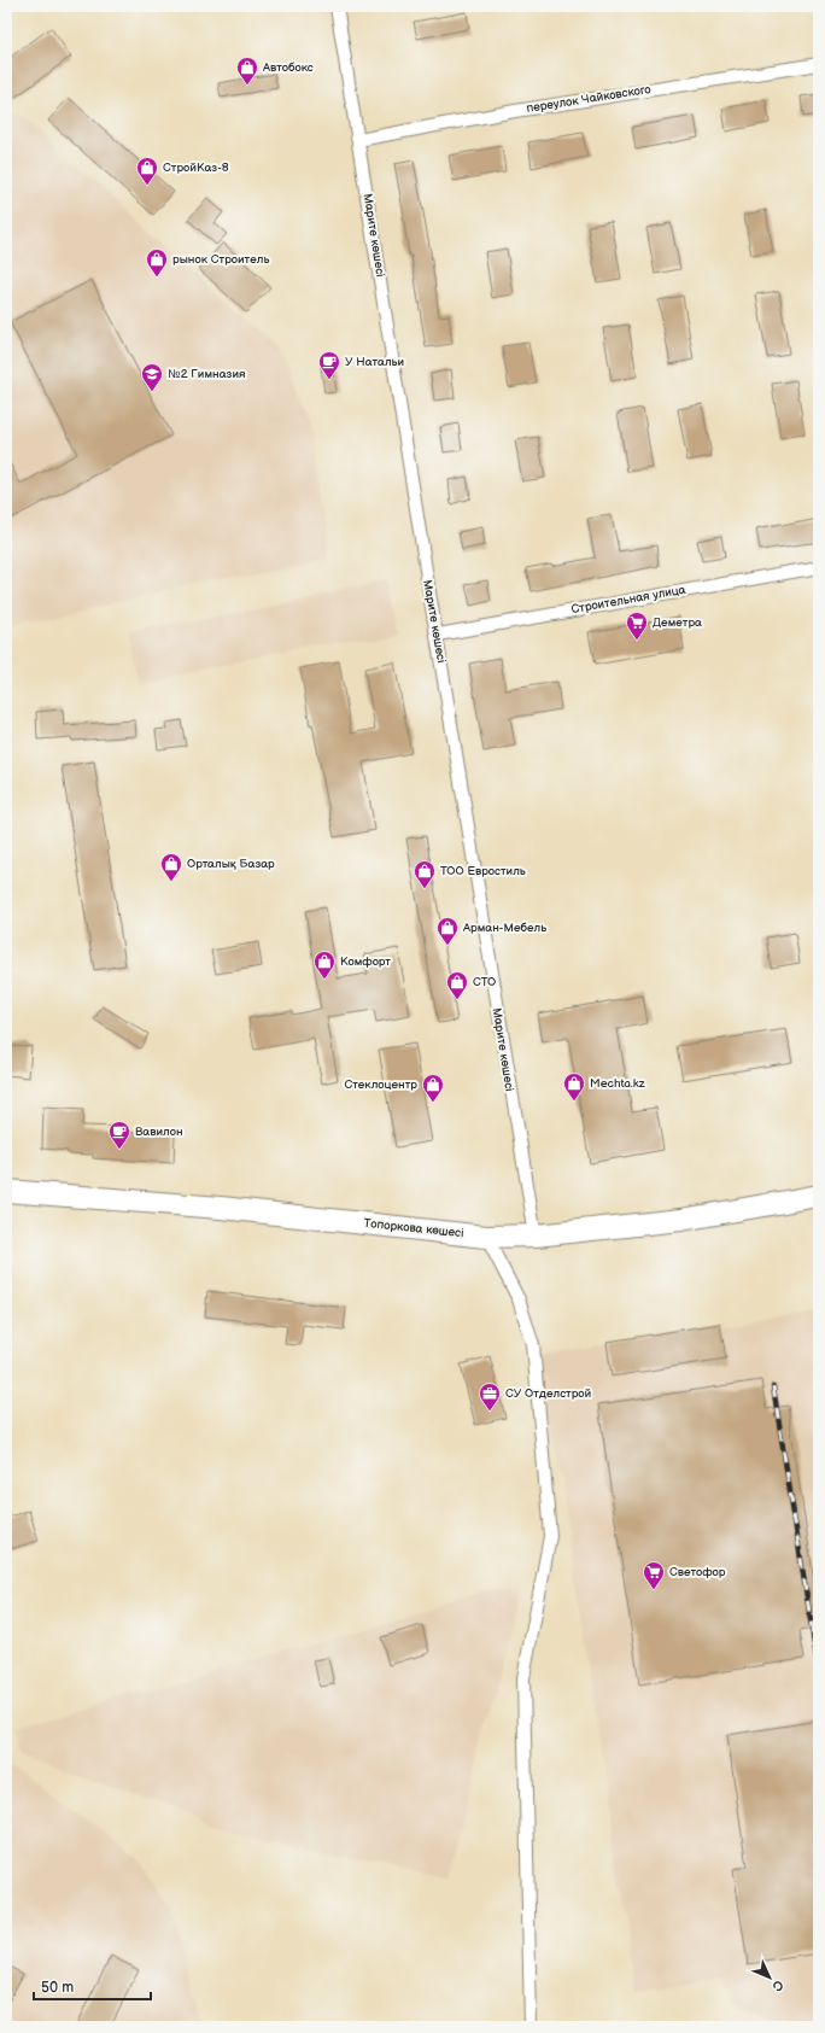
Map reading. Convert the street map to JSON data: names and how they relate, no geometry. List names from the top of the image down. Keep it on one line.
{"streets":{"highway":["Топоркова көшесі"],"street":["переулок Чайковского","Марите көшесі","Строительная улица"]},"crossings":[["переулок Чайковского","Марите көшесі"],["Марите көшесі","Строительная улица"],["Марите көшесі","Топоркова көшесі"]],"places":{"shop":["Автобокс","СтройКаз-8","рынок Строитель","Орталық Базар","ТОО Евростиль","Арман-Мебель","Комфорт","СТО","Mechta.kz","Стеклоцентр"],"cafe":["У Натальи","Вавилон"],"school or university":["№2 Гимназия"],"supermarket":["Деметра","Светофор"],"office":["СУ Отделстрой"]},"scale_bar":"50 m","north":"bottom right"}
